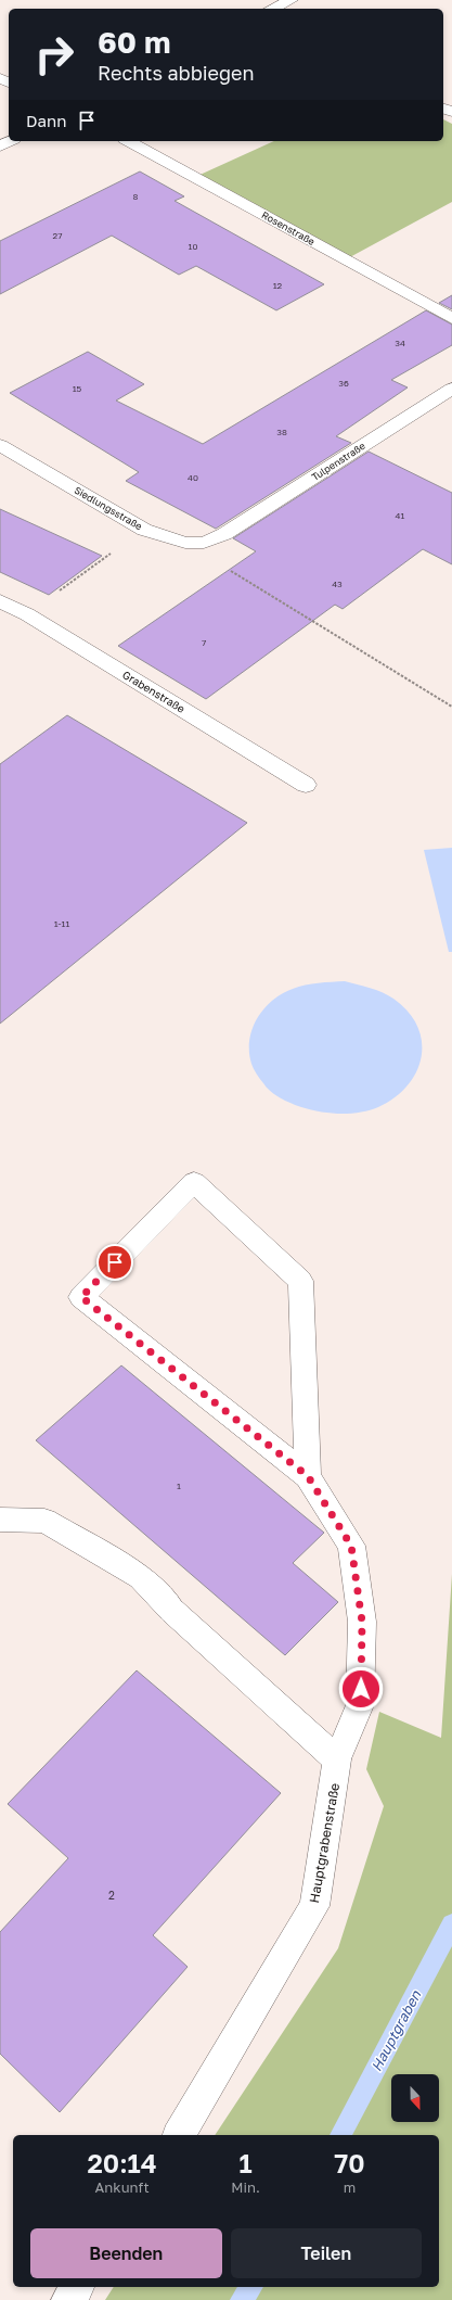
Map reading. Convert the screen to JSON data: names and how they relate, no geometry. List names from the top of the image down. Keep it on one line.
{"streets":{"street":["Rosenstraße","Tulpenstraße","Siedlungsstraße","Grabenstraße","Hauptgrabenstraße"]},"crossings":[["Tulpenstraße","Siedlungsstraße"]],"water":["Hauptgraben"],"house_numbers":["8","27","10","12","34","36","15","38","40","41","43","7","1-11","1","2"],"north":"bottom","page":{"turn":["60 m","Rechts abbiegen"],"then":"Dann","eta":["20:14","Ankunft","1","Min.","70","m"],"buttons":["Beenden","Teilen"]}}
